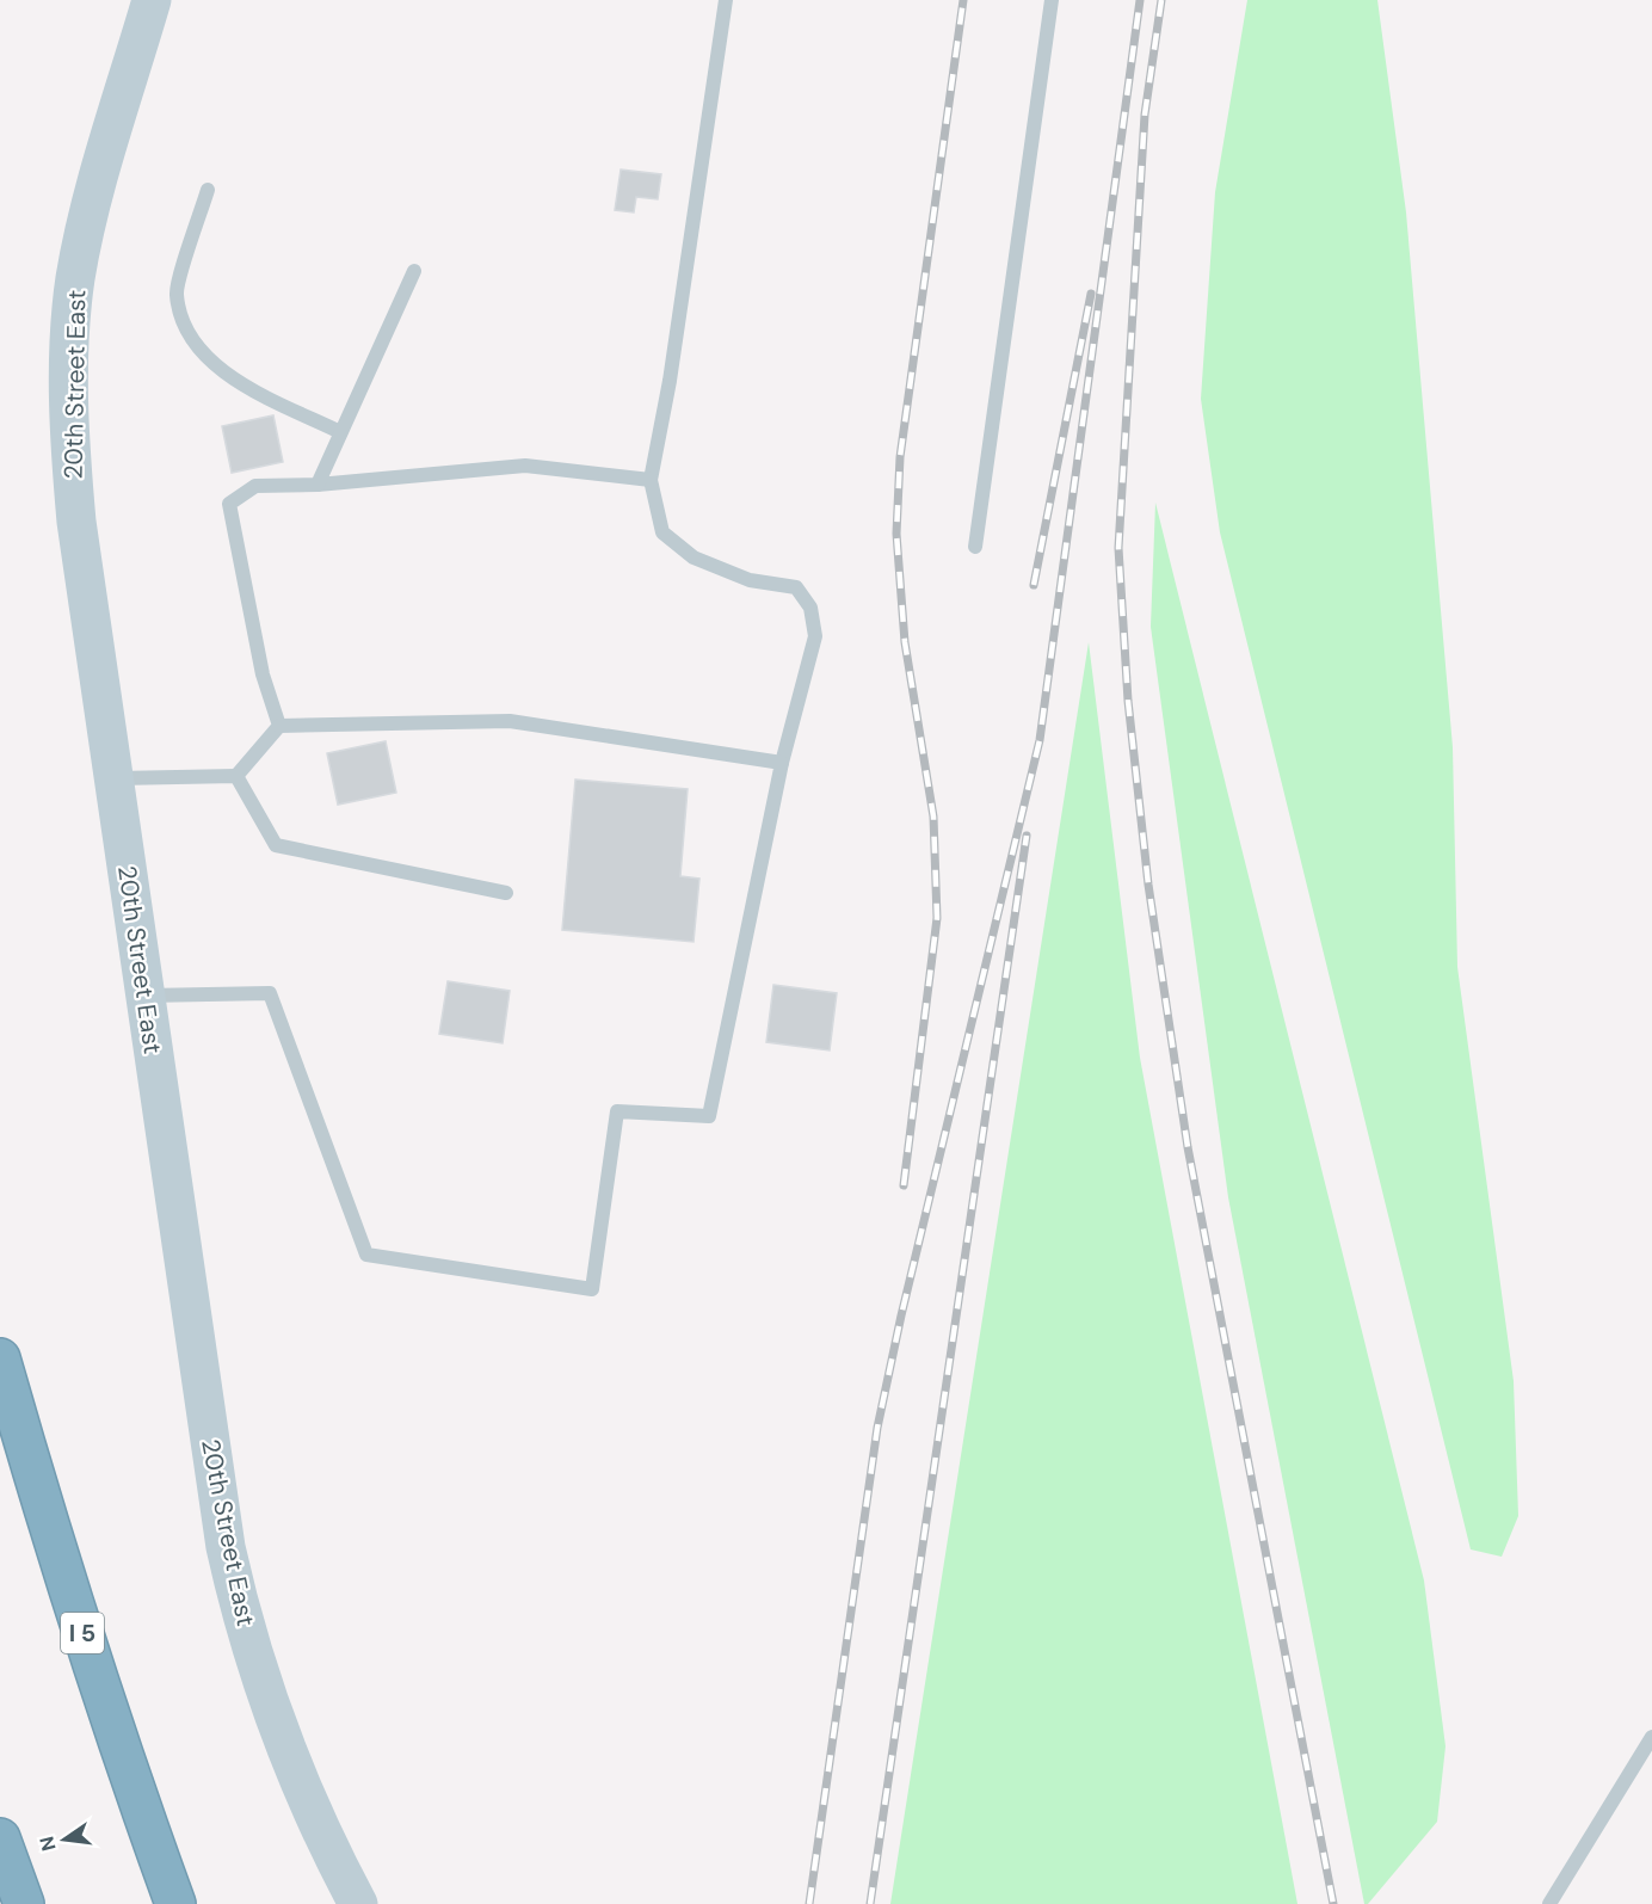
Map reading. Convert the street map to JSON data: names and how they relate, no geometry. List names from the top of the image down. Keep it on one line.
{"streets":{"highway":["I 5"],"street":["20th Street East"]},"north":"left"}
